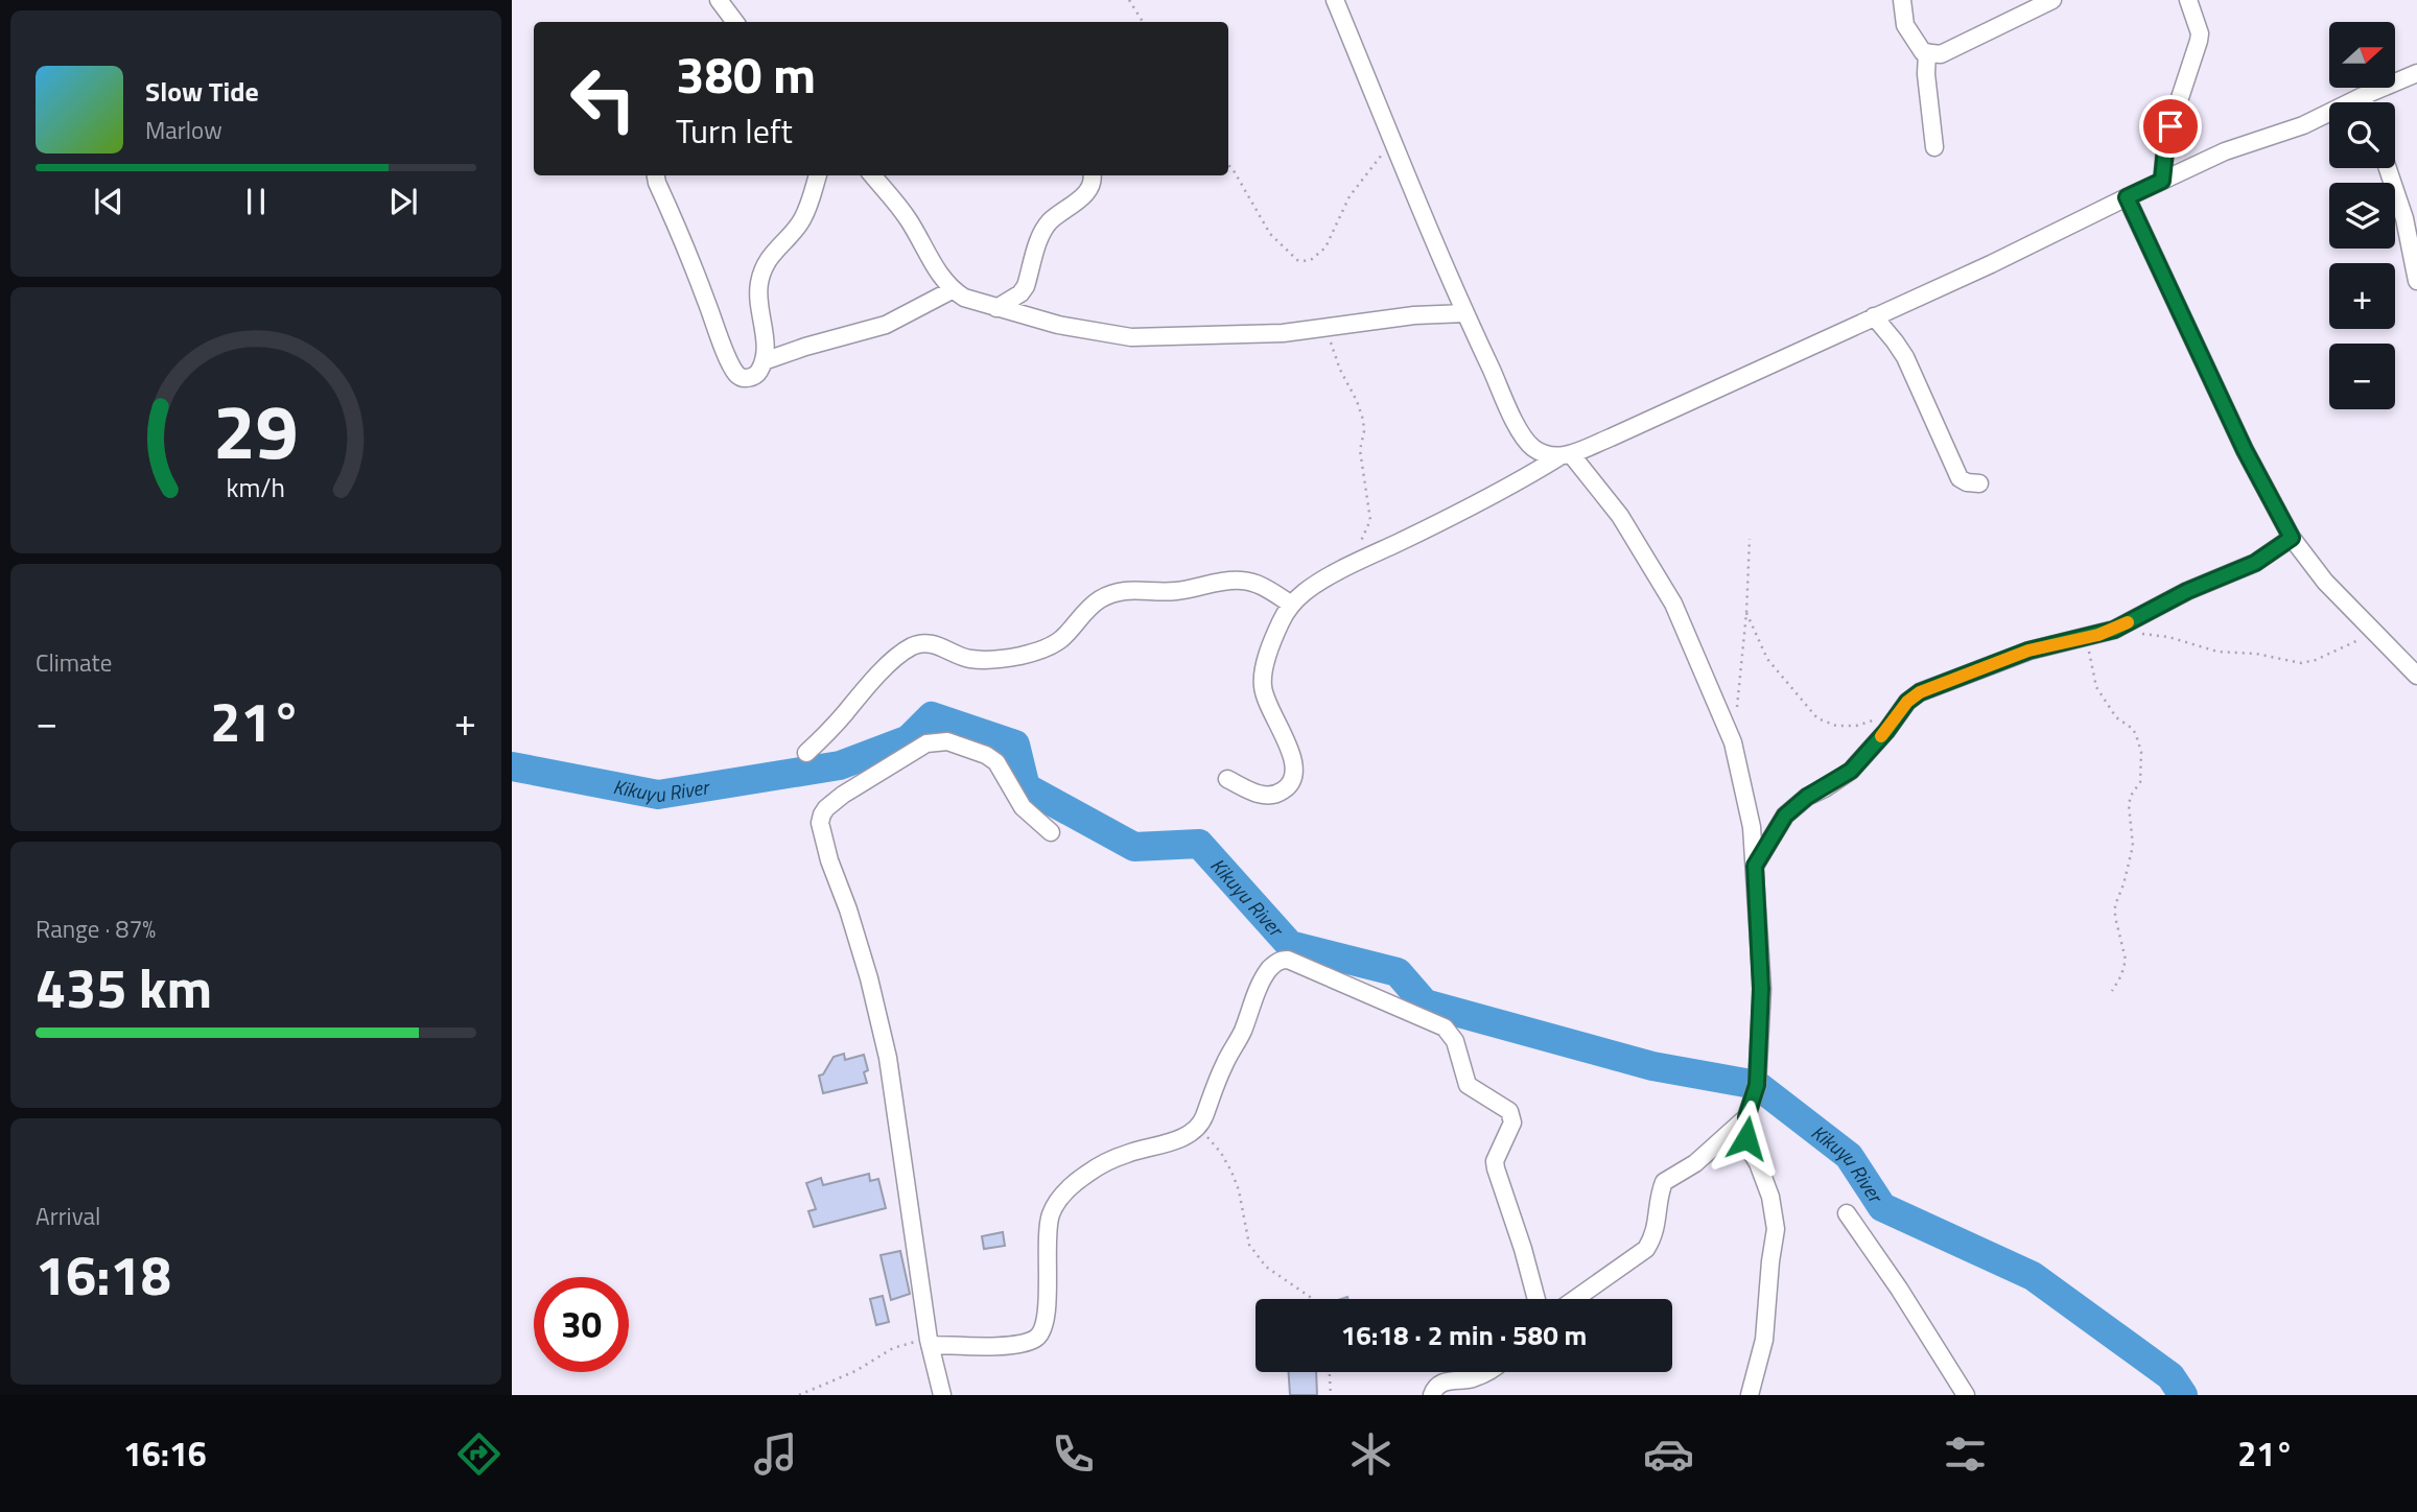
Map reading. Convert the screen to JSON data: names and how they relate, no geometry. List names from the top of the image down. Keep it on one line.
{"water":["Kikuyu River"],"north":"right","page":{"map_buttons":["+","−"],"turn":["380 m","Turn left"],"song":["Slow Tide","Marlow"],"tile":["Climate",["Range · 87%","435 km"],["Arrival","16:18"]],"heat":["−","21°","+"],"limit":"30","trip":"16:18 · 2 min · 580 m","tabs":["16:16","21°"],"gauge":["29","km/h"]}}
